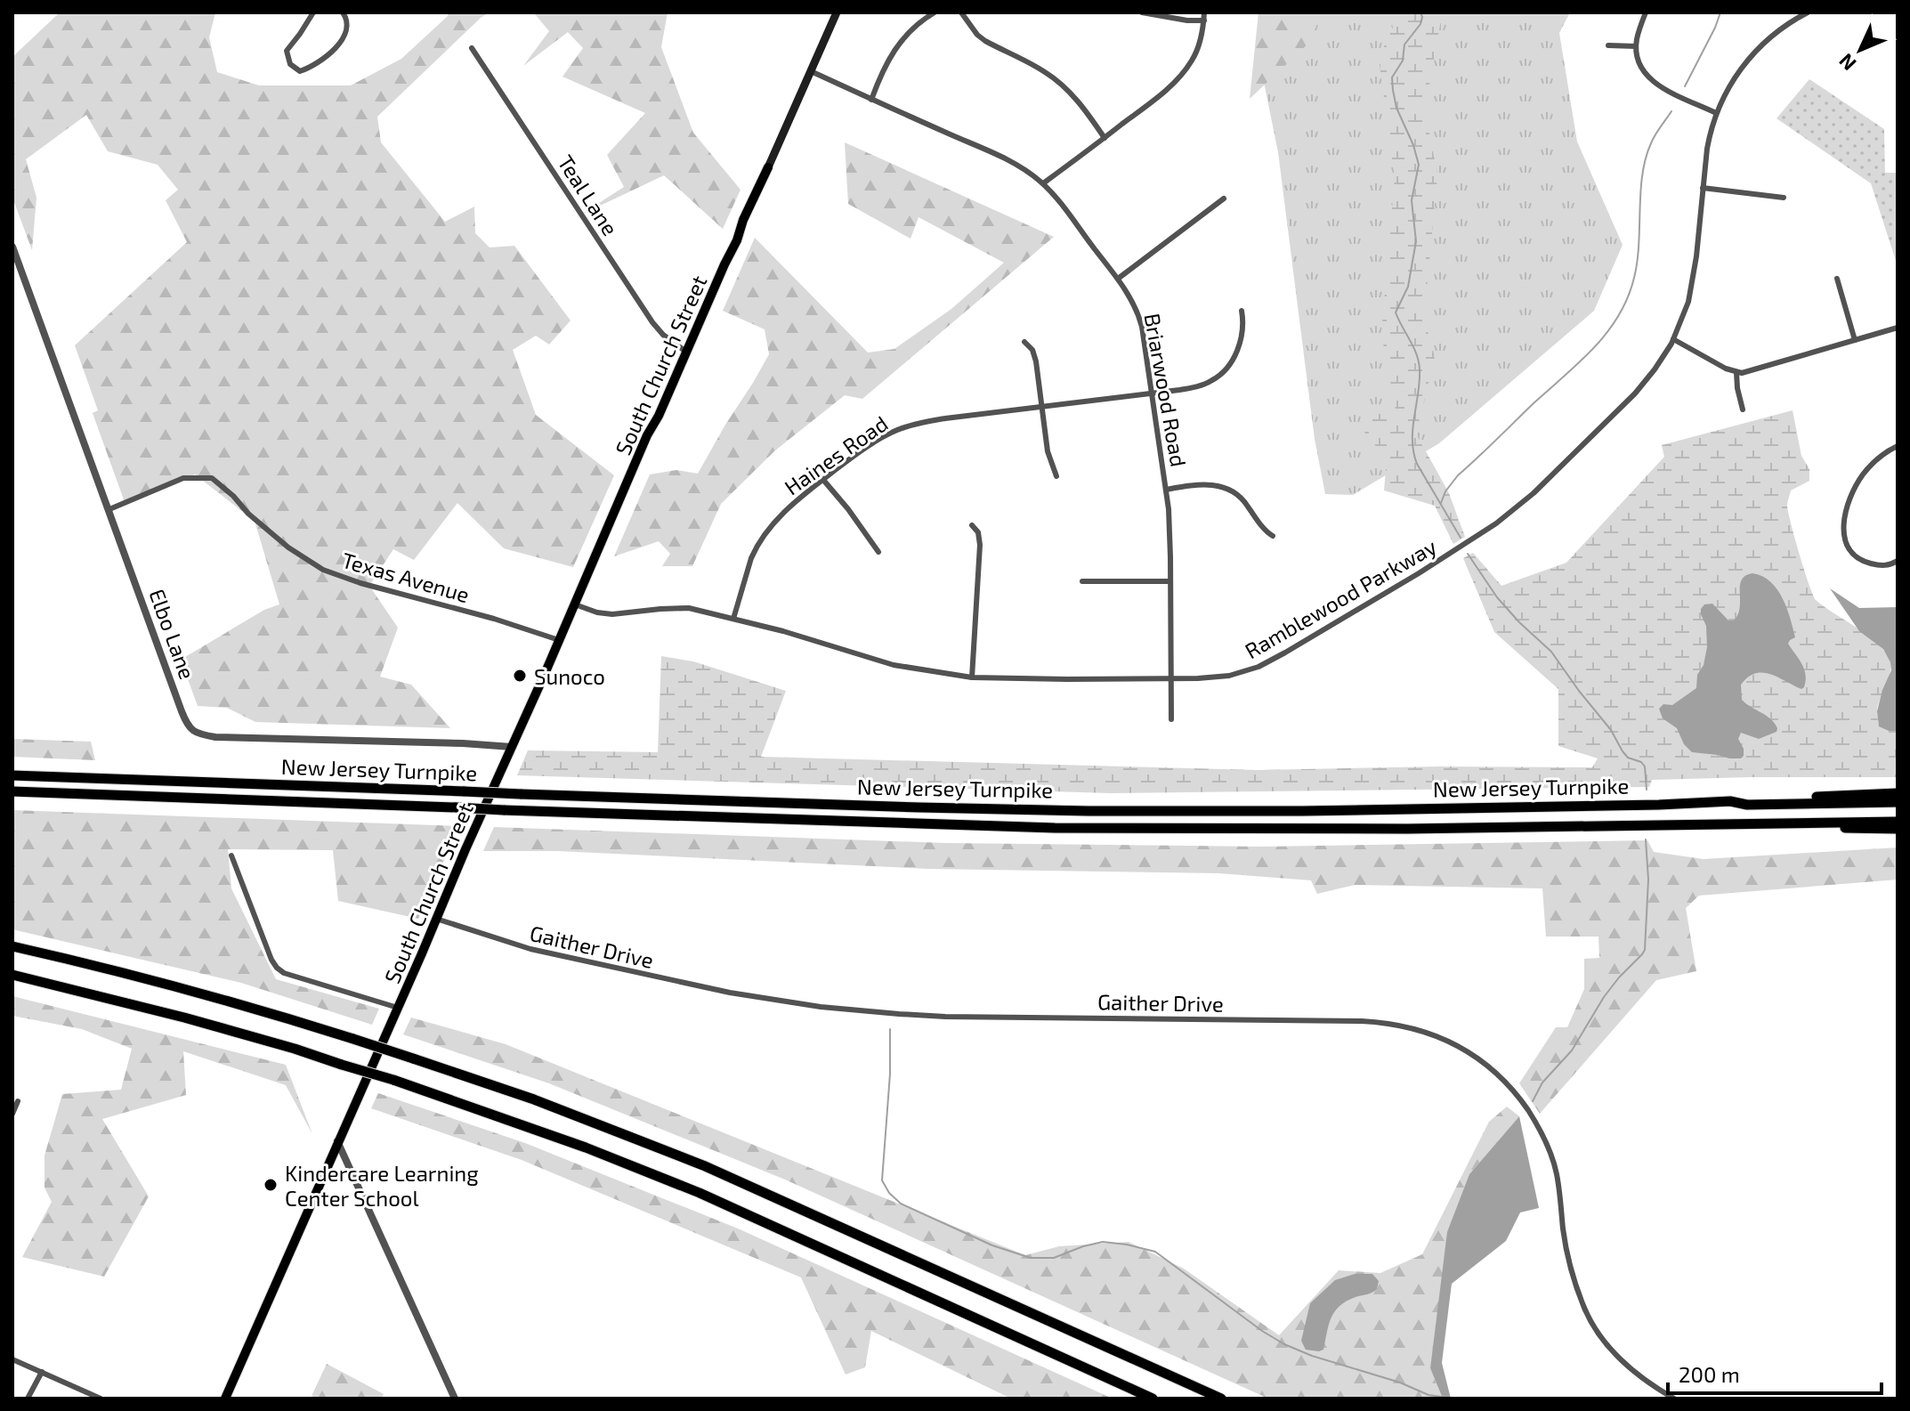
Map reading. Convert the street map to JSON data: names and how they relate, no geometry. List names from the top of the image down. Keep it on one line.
{"streets":{"highway":["New Jersey Turnpike"],"main road":["South Church Street"],"street":["Teal Lane","Briarwood Road","Haines Road","Texas Avenue","Ramblewood Parkway","Elbo Lane","Gaither Drive"]},"crossings":[["Teal Lane","South Church Street"],["South Church Street","Texas Avenue"],["South Church Street","Ramblewood Parkway"],["South Church Street","Elbo Lane"],["South Church Street","Gaither Drive"],["Briarwood Road","Haines Road"],["Briarwood Road","Ramblewood Parkway"],["Haines Road","Ramblewood Parkway"],["Texas Avenue","Elbo Lane"]],"places":["Sunoco","Kindercare Learning Center School"],"scale_bar":"200 m","north":"bottom left"}
